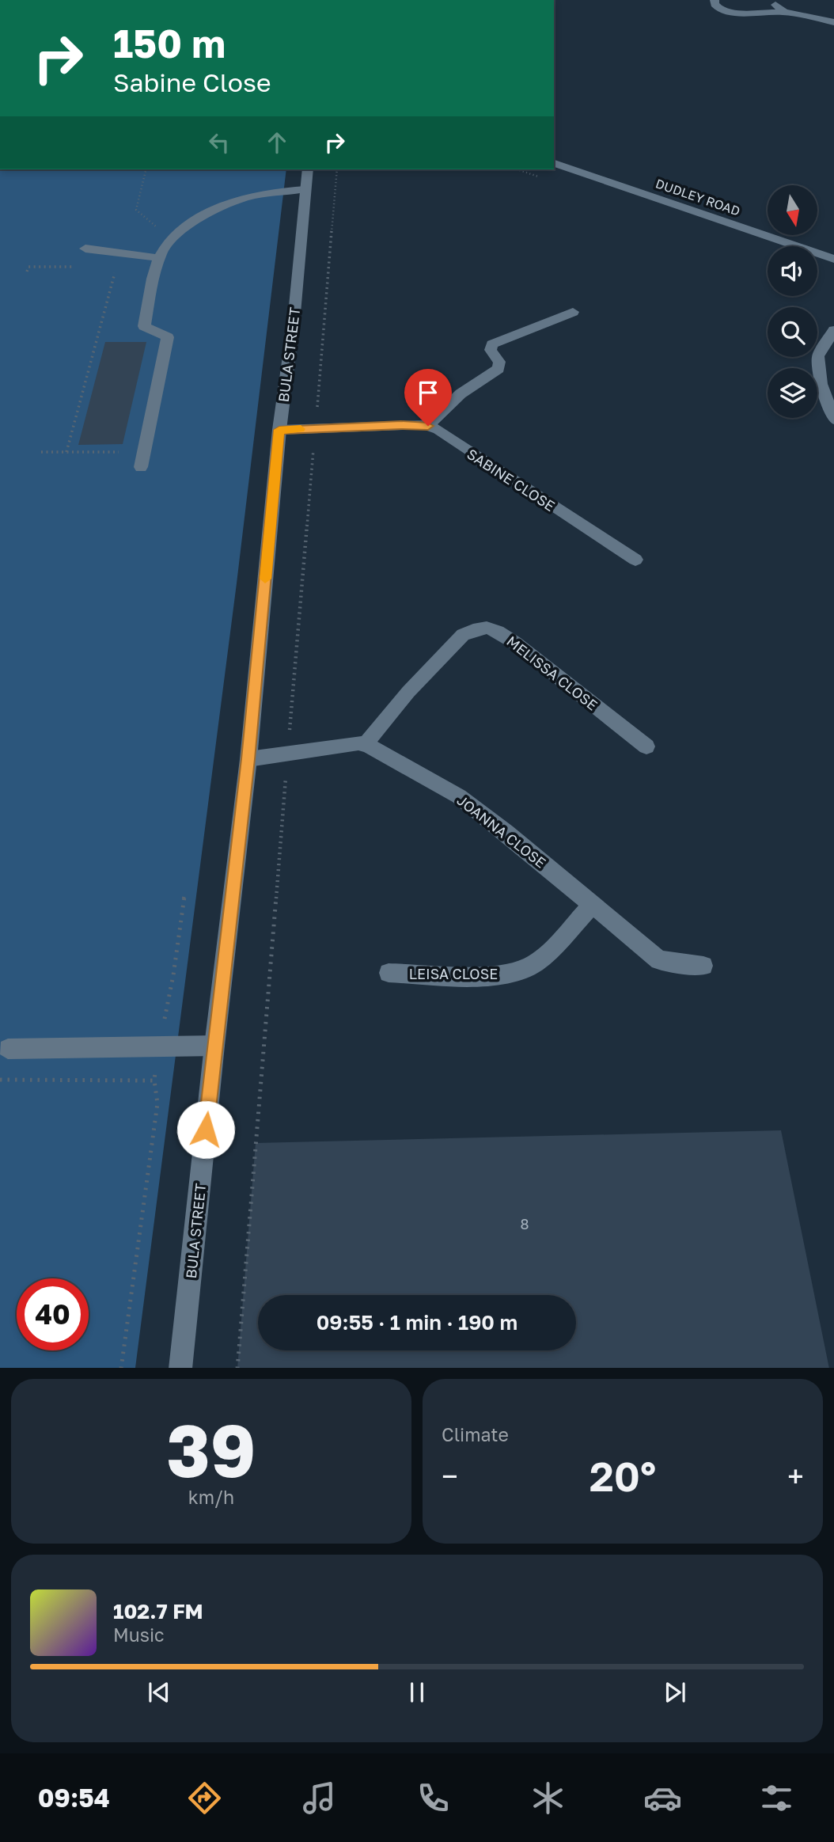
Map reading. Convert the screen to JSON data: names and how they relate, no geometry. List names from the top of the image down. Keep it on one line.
{"streets":{"street":["DUDLEY ROAD","BULA STREET","SABINE CLOSE","MELISSA CLOSE","JOANNA CLOSE","LEISA CLOSE"]},"crossings":[["BULA STREET","SABINE CLOSE"],["MELISSA CLOSE","JOANNA CLOSE"],["JOANNA CLOSE","LEISA CLOSE"]],"house_numbers":["8"],"north":"bottom","page":{"turn":["150 m","Sabine Close"],"limit":"40","trip":"09:55 · 1 min · 190 m","tile":[["39","km/h"],"Climate"],"heat":["−","20°","+"],"song":["102.7 FM","Music"],"tabs":"09:54"}}
